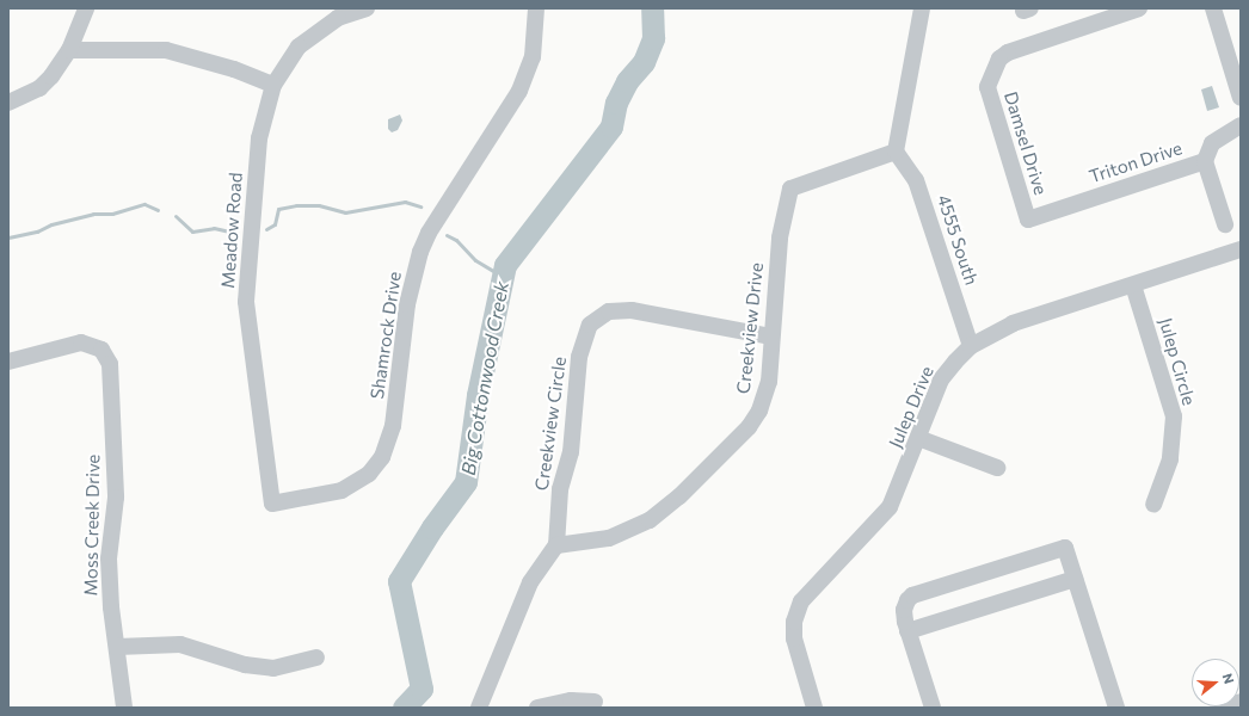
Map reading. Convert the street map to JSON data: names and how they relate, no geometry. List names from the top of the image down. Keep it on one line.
{"streets":{"street":["Damsel Drive","Triton Drive","Meadow Road","4555 South","Creekview Drive","Shamrock Drive","Julep Circle","Julep Drive","Creekview Circle","Moss Creek Drive"]},"crossings":[["Damsel Drive","Triton Drive"],["Meadow Road","Shamrock Drive"],["4555 South","Creekview Drive"],["4555 South","Julep Drive"],["Creekview Drive","Creekview Circle"],["Julep Circle","Julep Drive"]],"water":["Big Cottonwood Creek"],"north":"right"}
